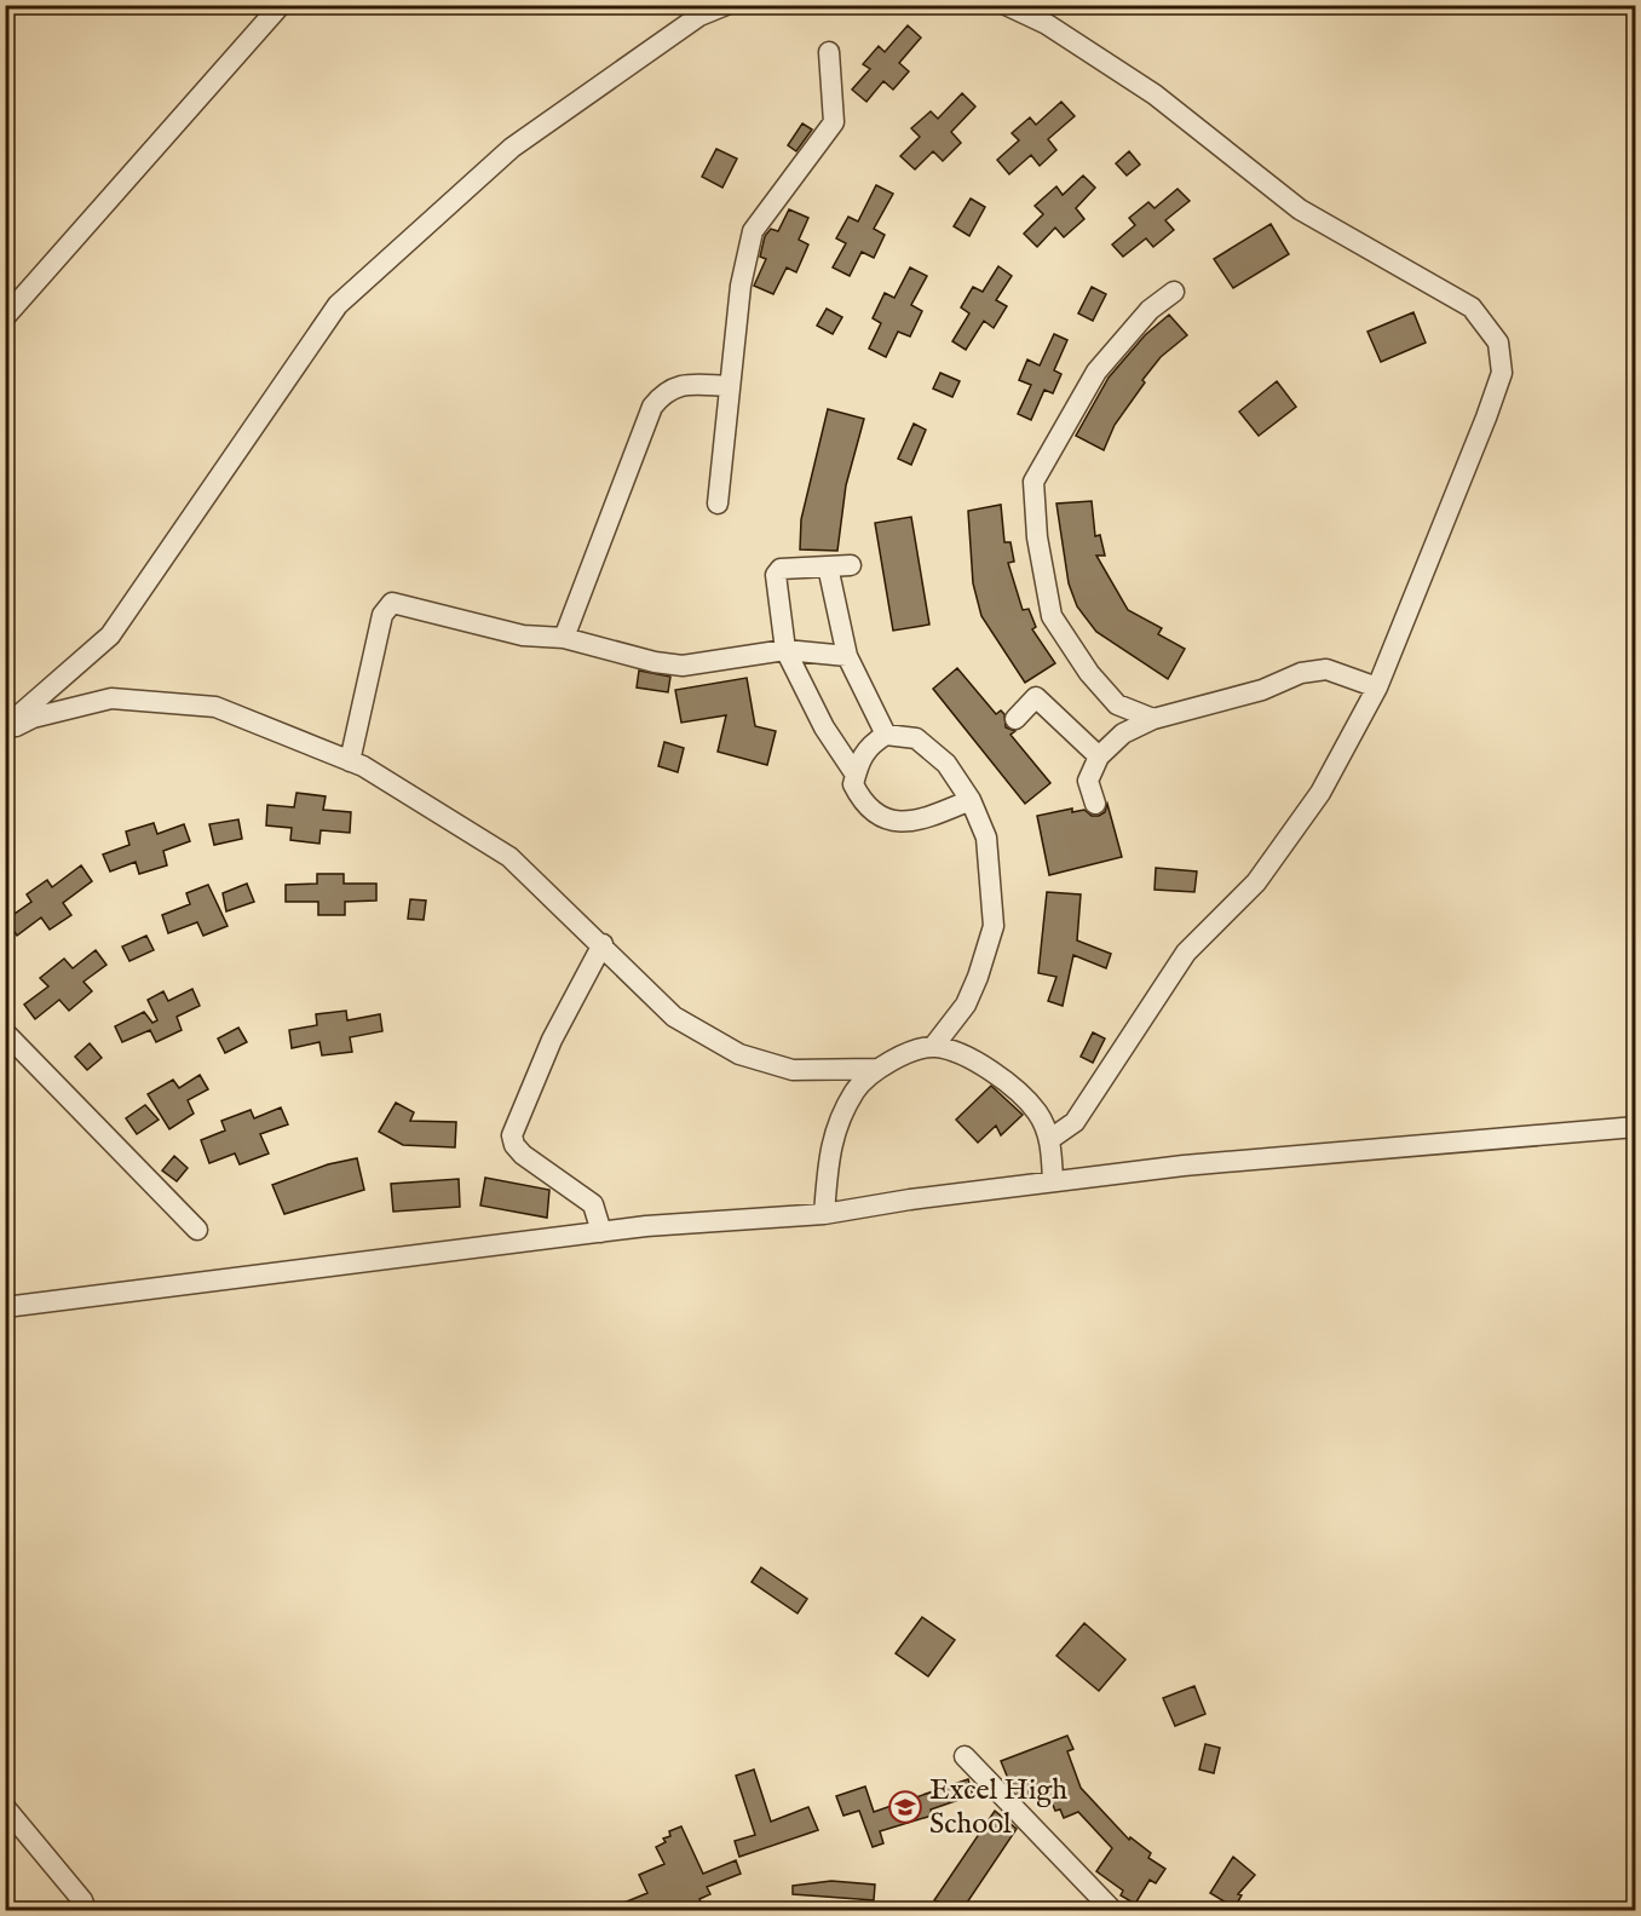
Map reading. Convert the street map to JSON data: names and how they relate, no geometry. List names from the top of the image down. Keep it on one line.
{"places":{"school or university":["Excel High School"]}}
